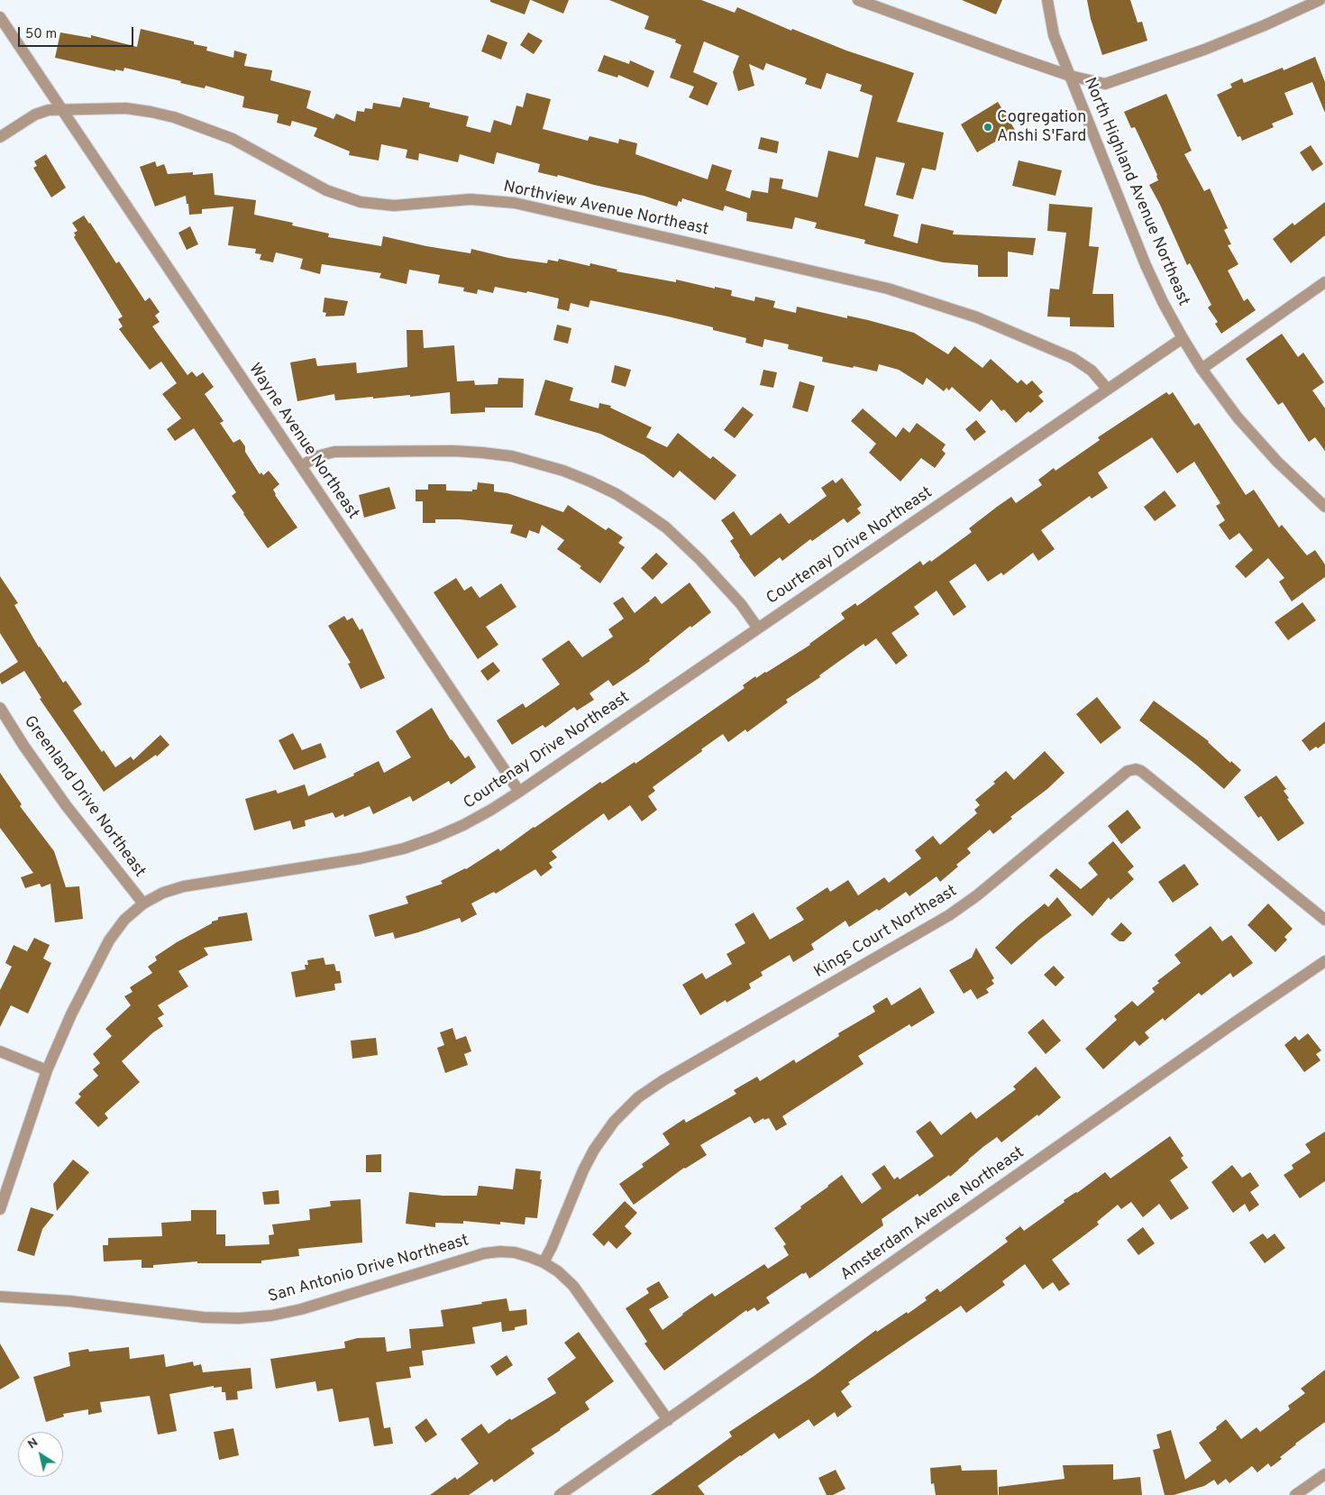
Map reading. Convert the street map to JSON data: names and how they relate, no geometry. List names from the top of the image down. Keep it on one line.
{"streets":{"street":["North Highland Avenue Northeast","Northview Avenue Northeast","Wayne Avenue Northeast","Courtenay Drive Northeast","Greenland Drive Northeast","Kings Court Northeast","Amsterdam Avenue Northeast","San Antonio Drive Northeast"]},"crossings":[["North Highland Avenue Northeast","Courtenay Drive Northeast"],["Northview Avenue Northeast","Wayne Avenue Northeast"],["Northview Avenue Northeast","Courtenay Drive Northeast"],["Wayne Avenue Northeast","Courtenay Drive Northeast"],["Courtenay Drive Northeast","Greenland Drive Northeast"],["Kings Court Northeast","San Antonio Drive Northeast"],["Amsterdam Avenue Northeast","San Antonio Drive Northeast"]],"places":["Cogregation Anshi S'Fard"],"scale_bar":"50 m","north":"top left"}
